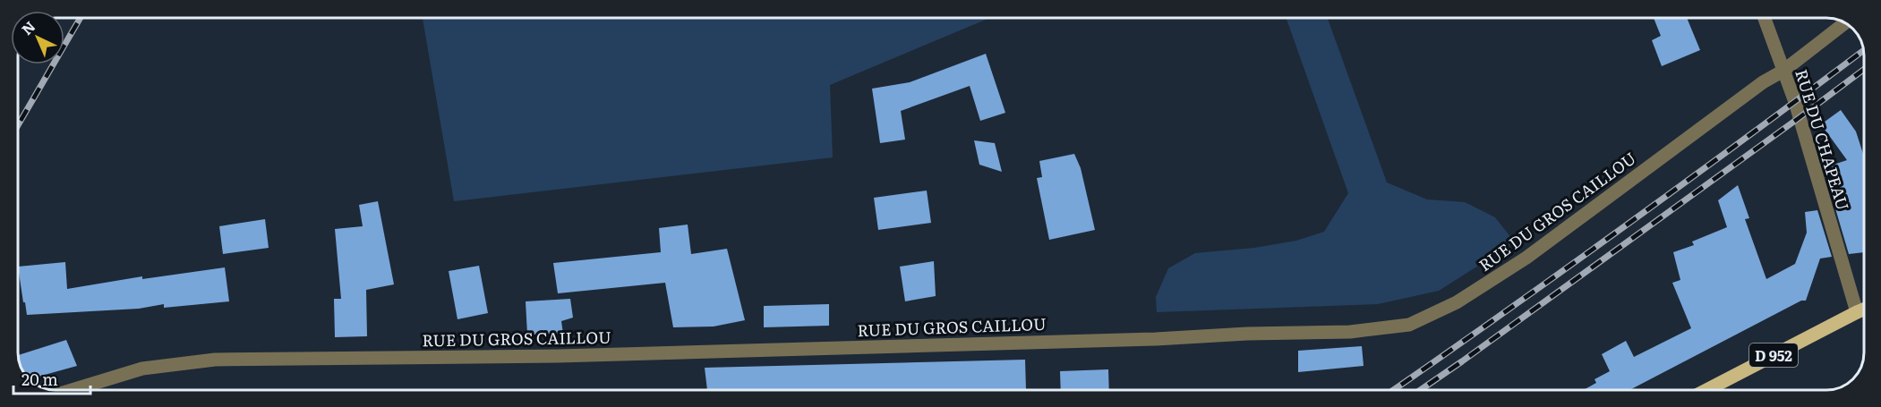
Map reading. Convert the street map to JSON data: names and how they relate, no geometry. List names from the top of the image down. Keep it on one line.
{"streets":{"main road":["D 952"],"street":["RUE DU CHAPEAU","RUE DU GROS CAILLOU"]},"crossings":[["RUE DU CHAPEAU","RUE DU GROS CAILLOU"],["RUE DU CHAPEAU","D 952"]],"scale_bar":"20 m","north":"top left"}
